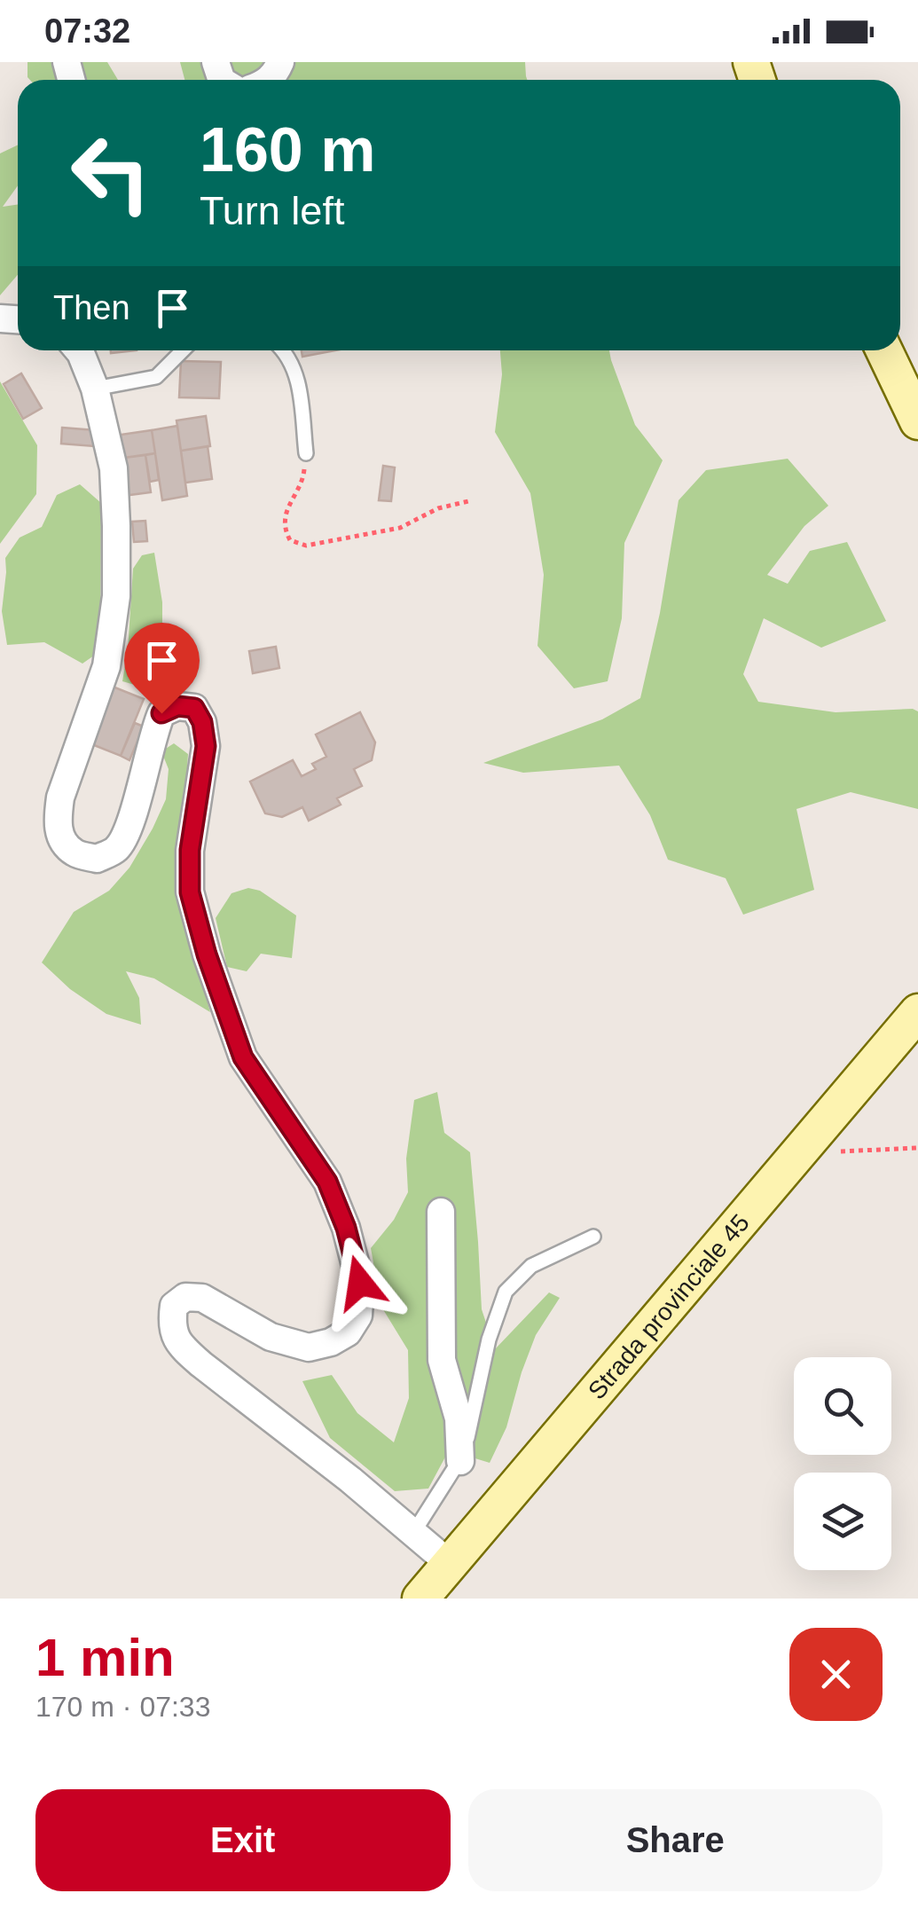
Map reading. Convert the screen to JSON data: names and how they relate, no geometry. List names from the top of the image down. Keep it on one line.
{"streets":{"main road":["Strada provinciale 45"]},"page":{"status":"07:32","turn":["160 m","Turn left"],"then":"Then","heading":["1 min","170 m · 07:33"],"buttons":["Exit","Share"]}}
